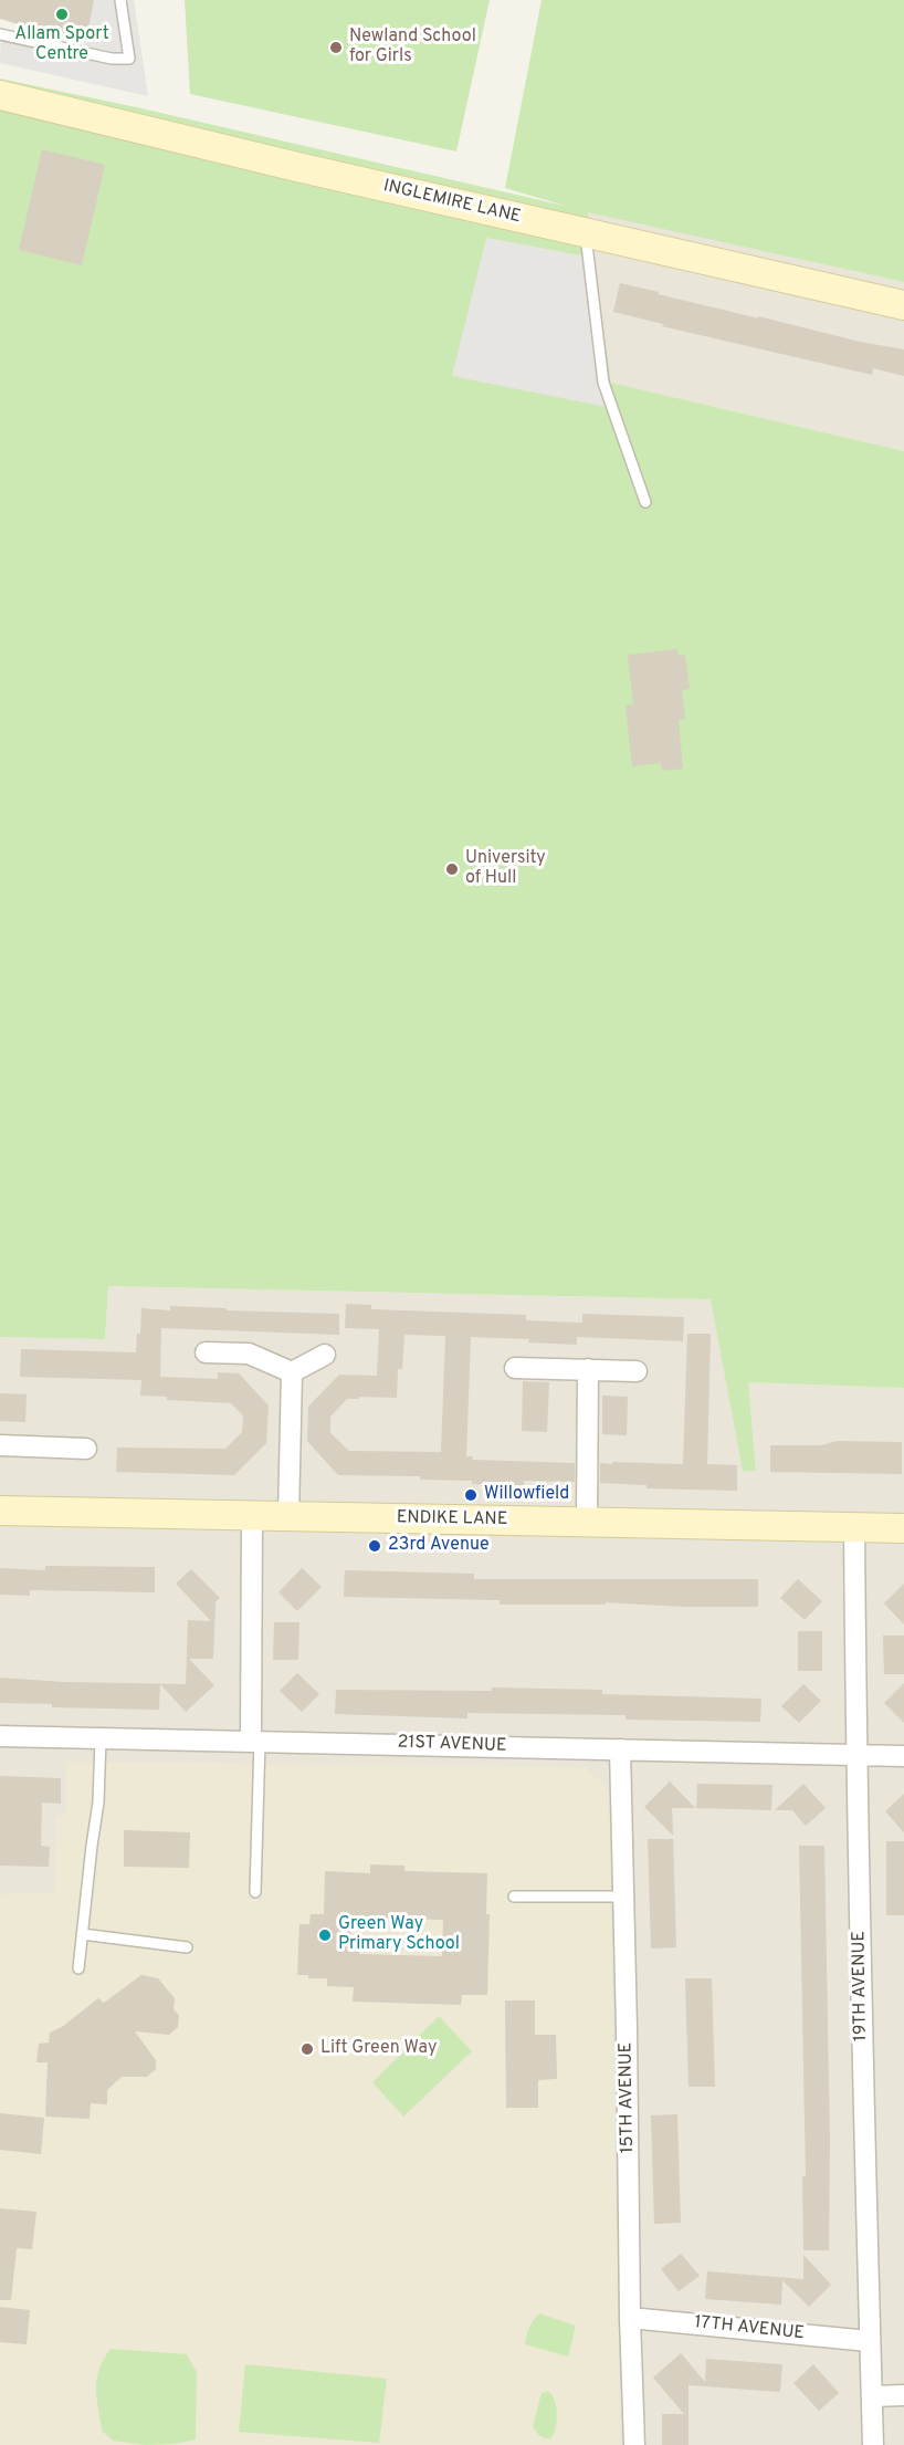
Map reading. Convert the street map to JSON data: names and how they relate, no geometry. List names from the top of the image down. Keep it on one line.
{"streets":{"street":["INGLEMIRE LANE","ENDIKE LANE","21ST AVENUE","19TH AVENUE","15TH AVENUE","17TH AVENUE"]},"crossings":[["ENDIKE LANE","19TH AVENUE"],["21ST AVENUE","19TH AVENUE"],["21ST AVENUE","15TH AVENUE"],["19TH AVENUE","17TH AVENUE"],["15TH AVENUE","17TH AVENUE"]],"places":["Allam Sport Centre","Newland School for Girls","University of Hull","Willowfield","23rd Avenue","Green Way Primary School","Lift Green Way"]}
